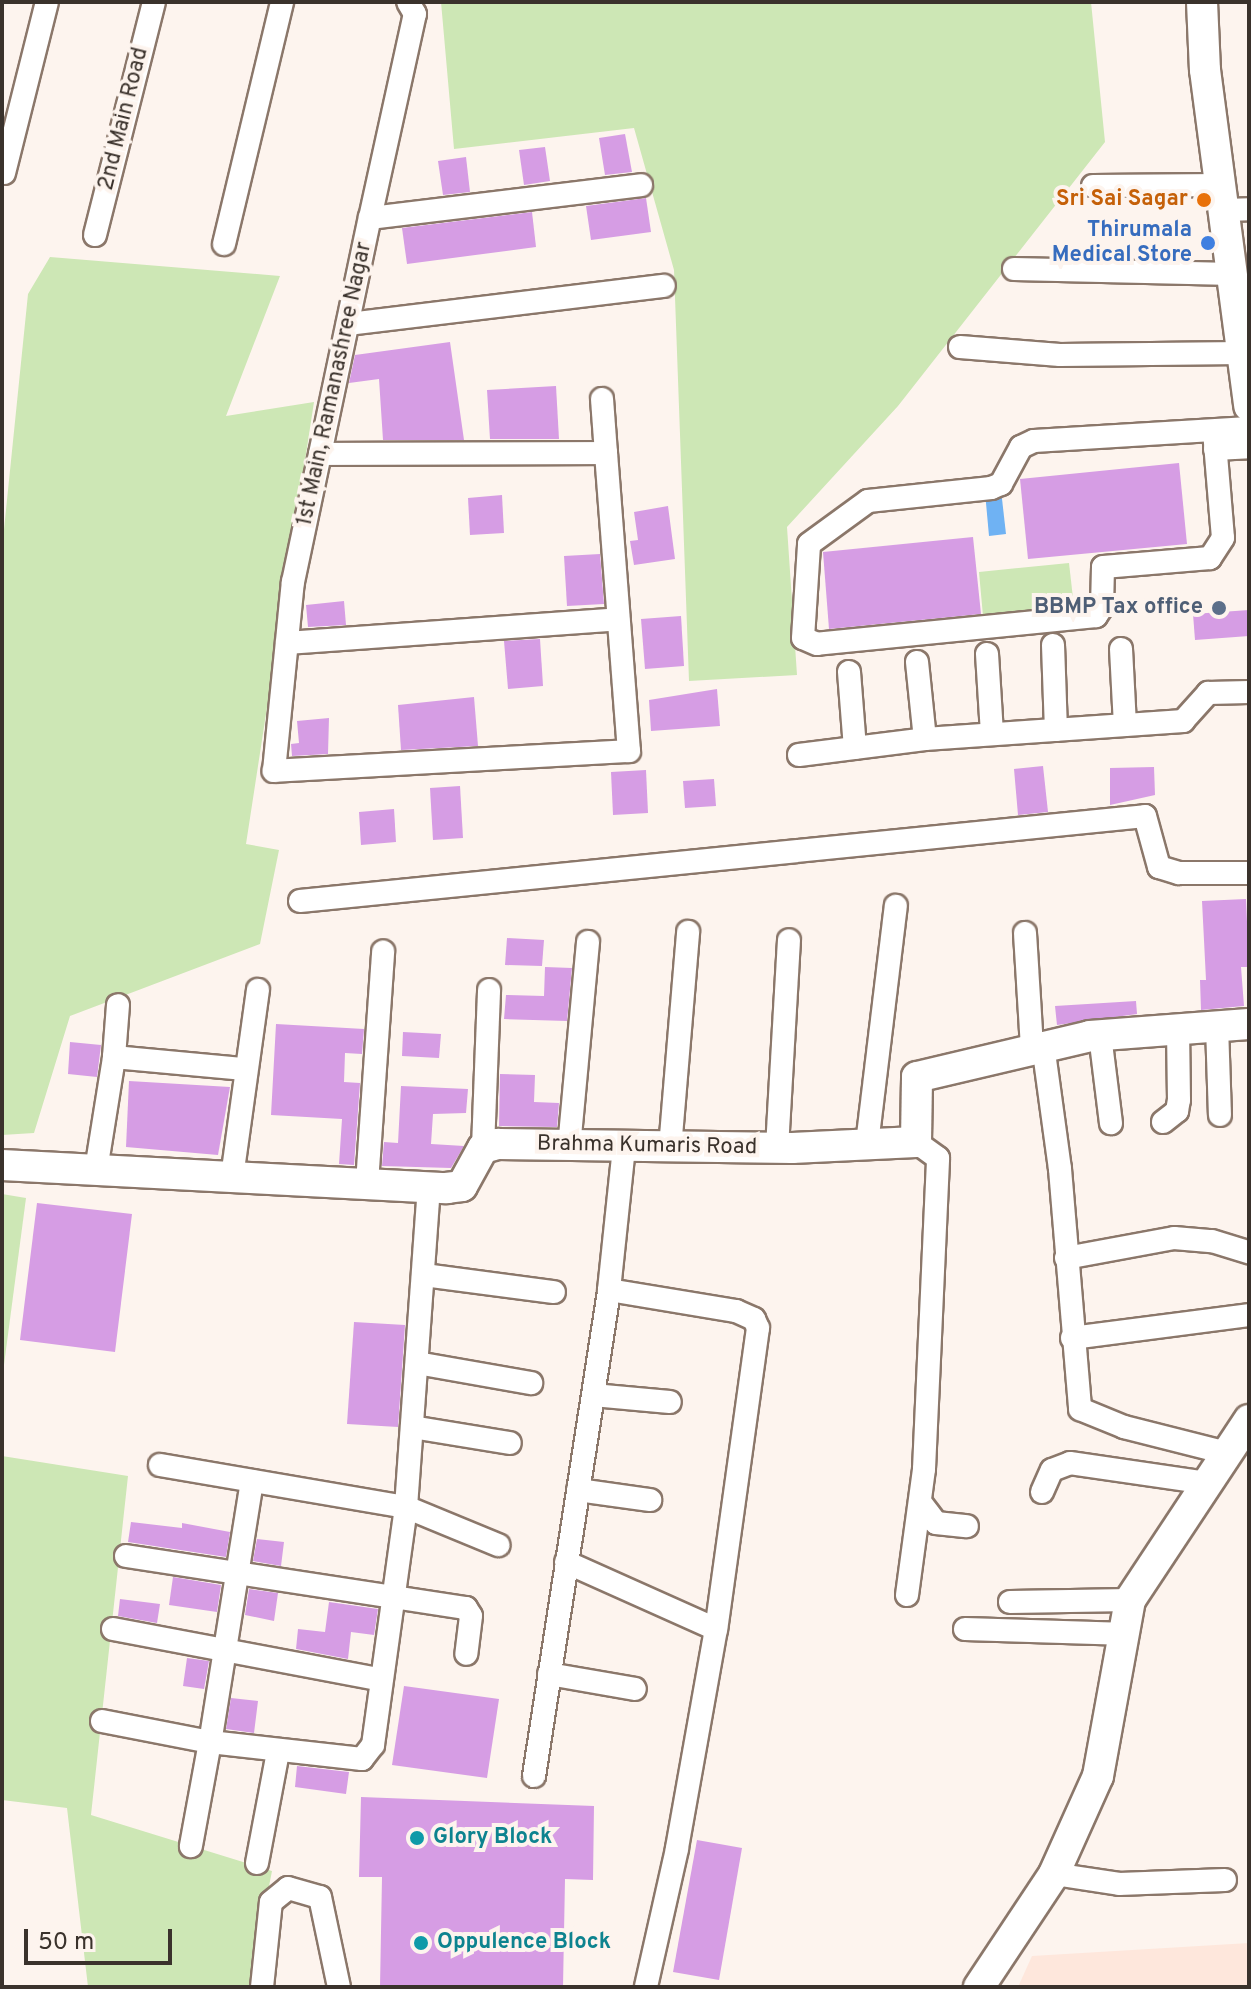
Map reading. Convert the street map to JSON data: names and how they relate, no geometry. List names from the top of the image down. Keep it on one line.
{"streets":{"street":["2nd Main Road","1st Main, Ramanashree Nagar","Brahma Kumaris Road"]},"places":["Sri Sai Sagar","Thirumala Medical Store","BBMP Tax office","Glory Block","Oppulence Block"],"scale_bar":"50 m"}
